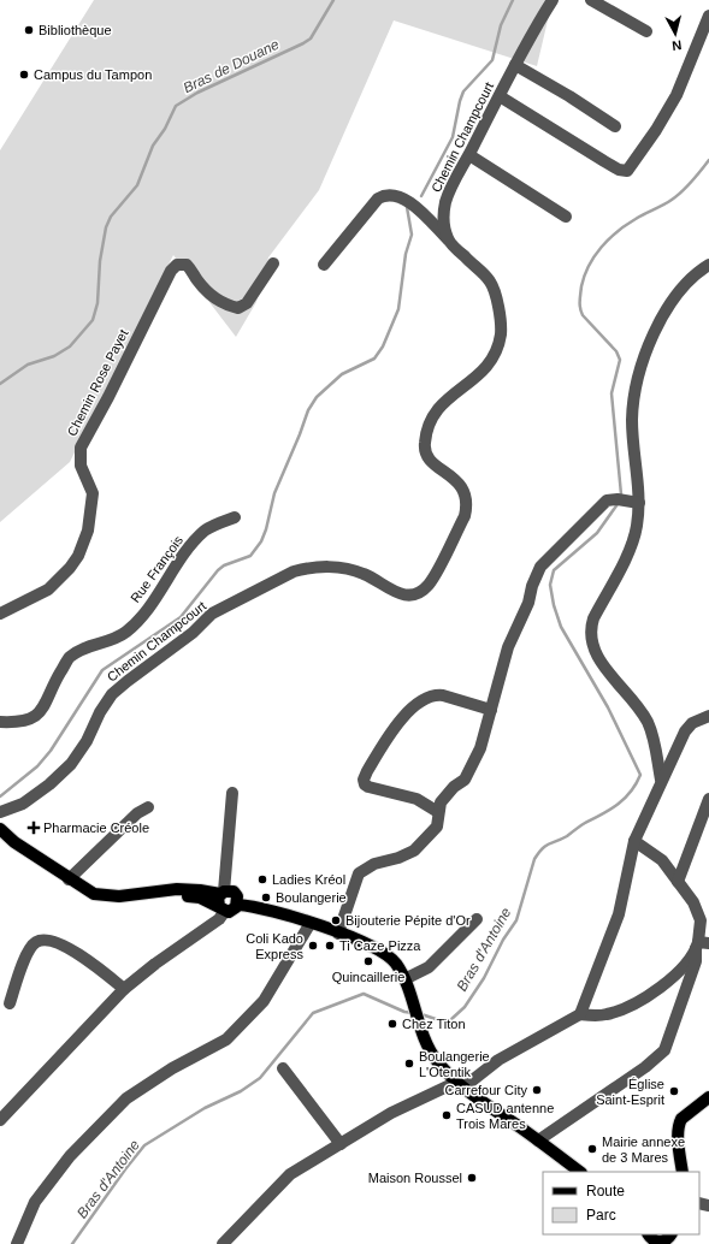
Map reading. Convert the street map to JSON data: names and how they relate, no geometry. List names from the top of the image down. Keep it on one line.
{"streets":{"street":["Chemin Champcourt","Chemin Rose Payet","Rue François"]},"water":["Bras de Douane","Bras d'Antoine"],"places":{"other":["Bibliothèque","Campus du Tampon","Ladies Kréol","Boulangerie","Bijouterie Pépite d'Or","Coli Kado Express","Ti Caze Pizza","Quincaillerie","Chez Titon","Boulangerie L'Otentik","Carrefour City","Église Saint-Esprit","CASUD antenne Trois Mares","Mairie annexe de 3 Mares","Maison Roussel"],"health":["Pharmacie Créole"]},"legend":["Route","Parc"],"north":"bottom"}
